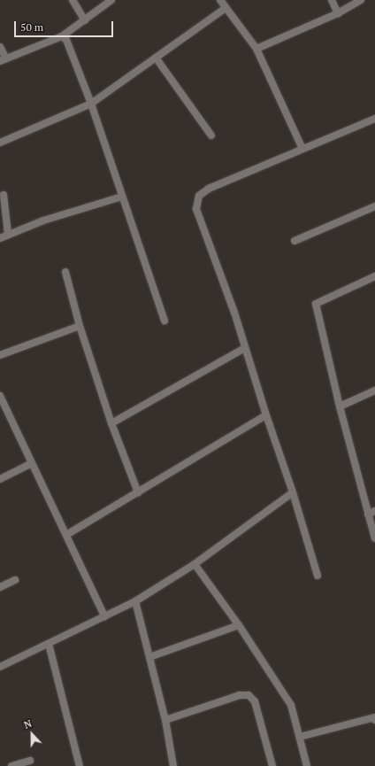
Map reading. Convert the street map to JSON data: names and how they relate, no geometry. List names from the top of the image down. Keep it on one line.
{"scale_bar":"50 m","north":"top"}
